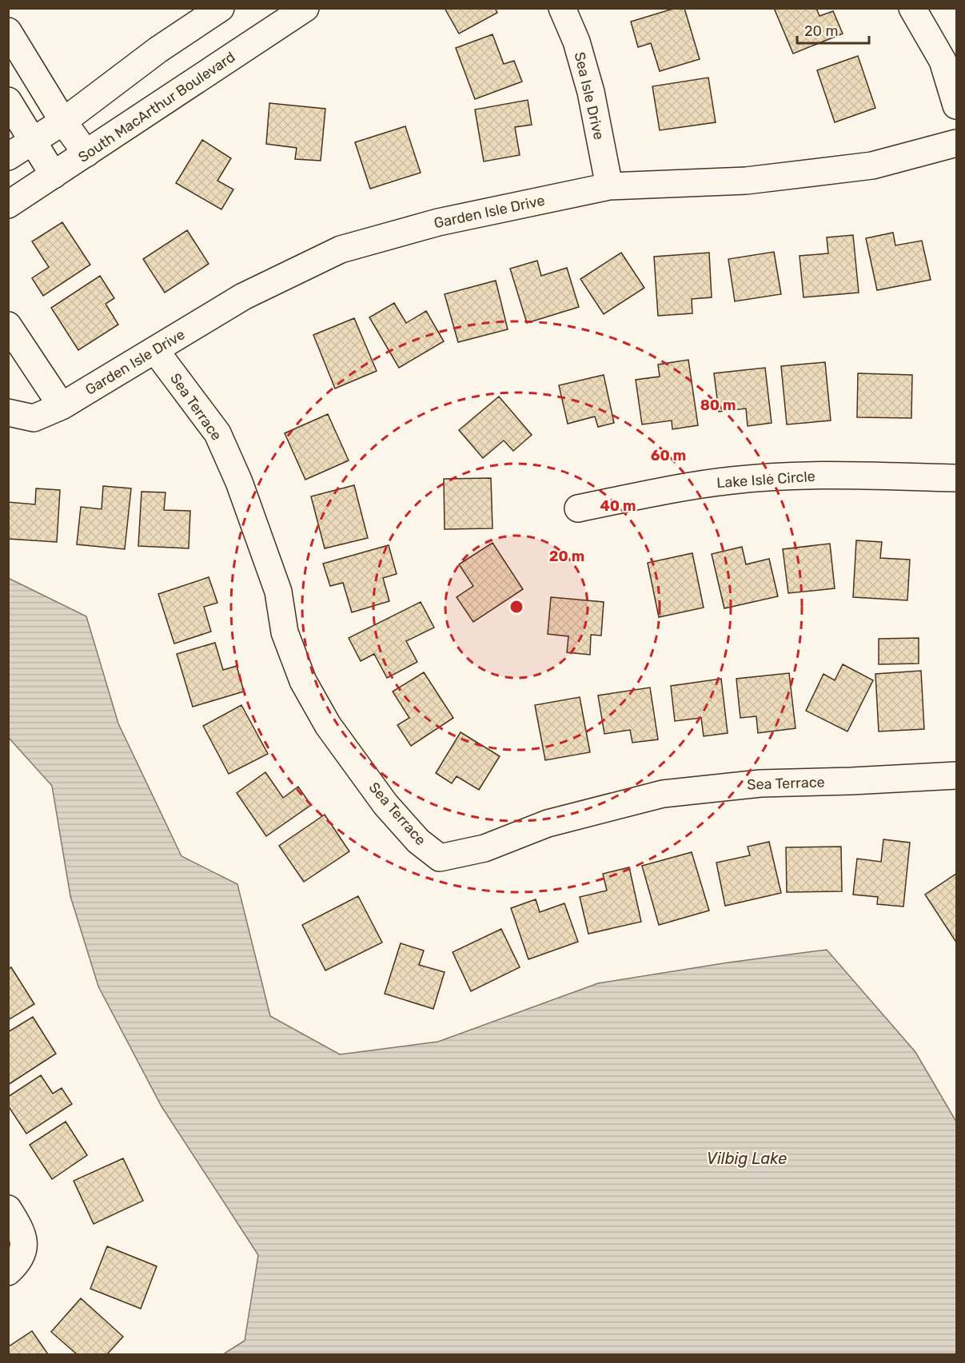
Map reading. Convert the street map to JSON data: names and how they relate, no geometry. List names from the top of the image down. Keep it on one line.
{"streets":{"street":["Sea Isle Drive","South MacArthur Boulevard","Garden Isle Drive","Sea Terrace","Lake Isle Circle"]},"crossings":[["Sea Isle Drive","Garden Isle Drive"],["Garden Isle Drive","Sea Terrace"]],"water":["Vilbig Lake"],"scale_bar":"20 m","rings":["80 m","60 m","40 m","20 m"]}
